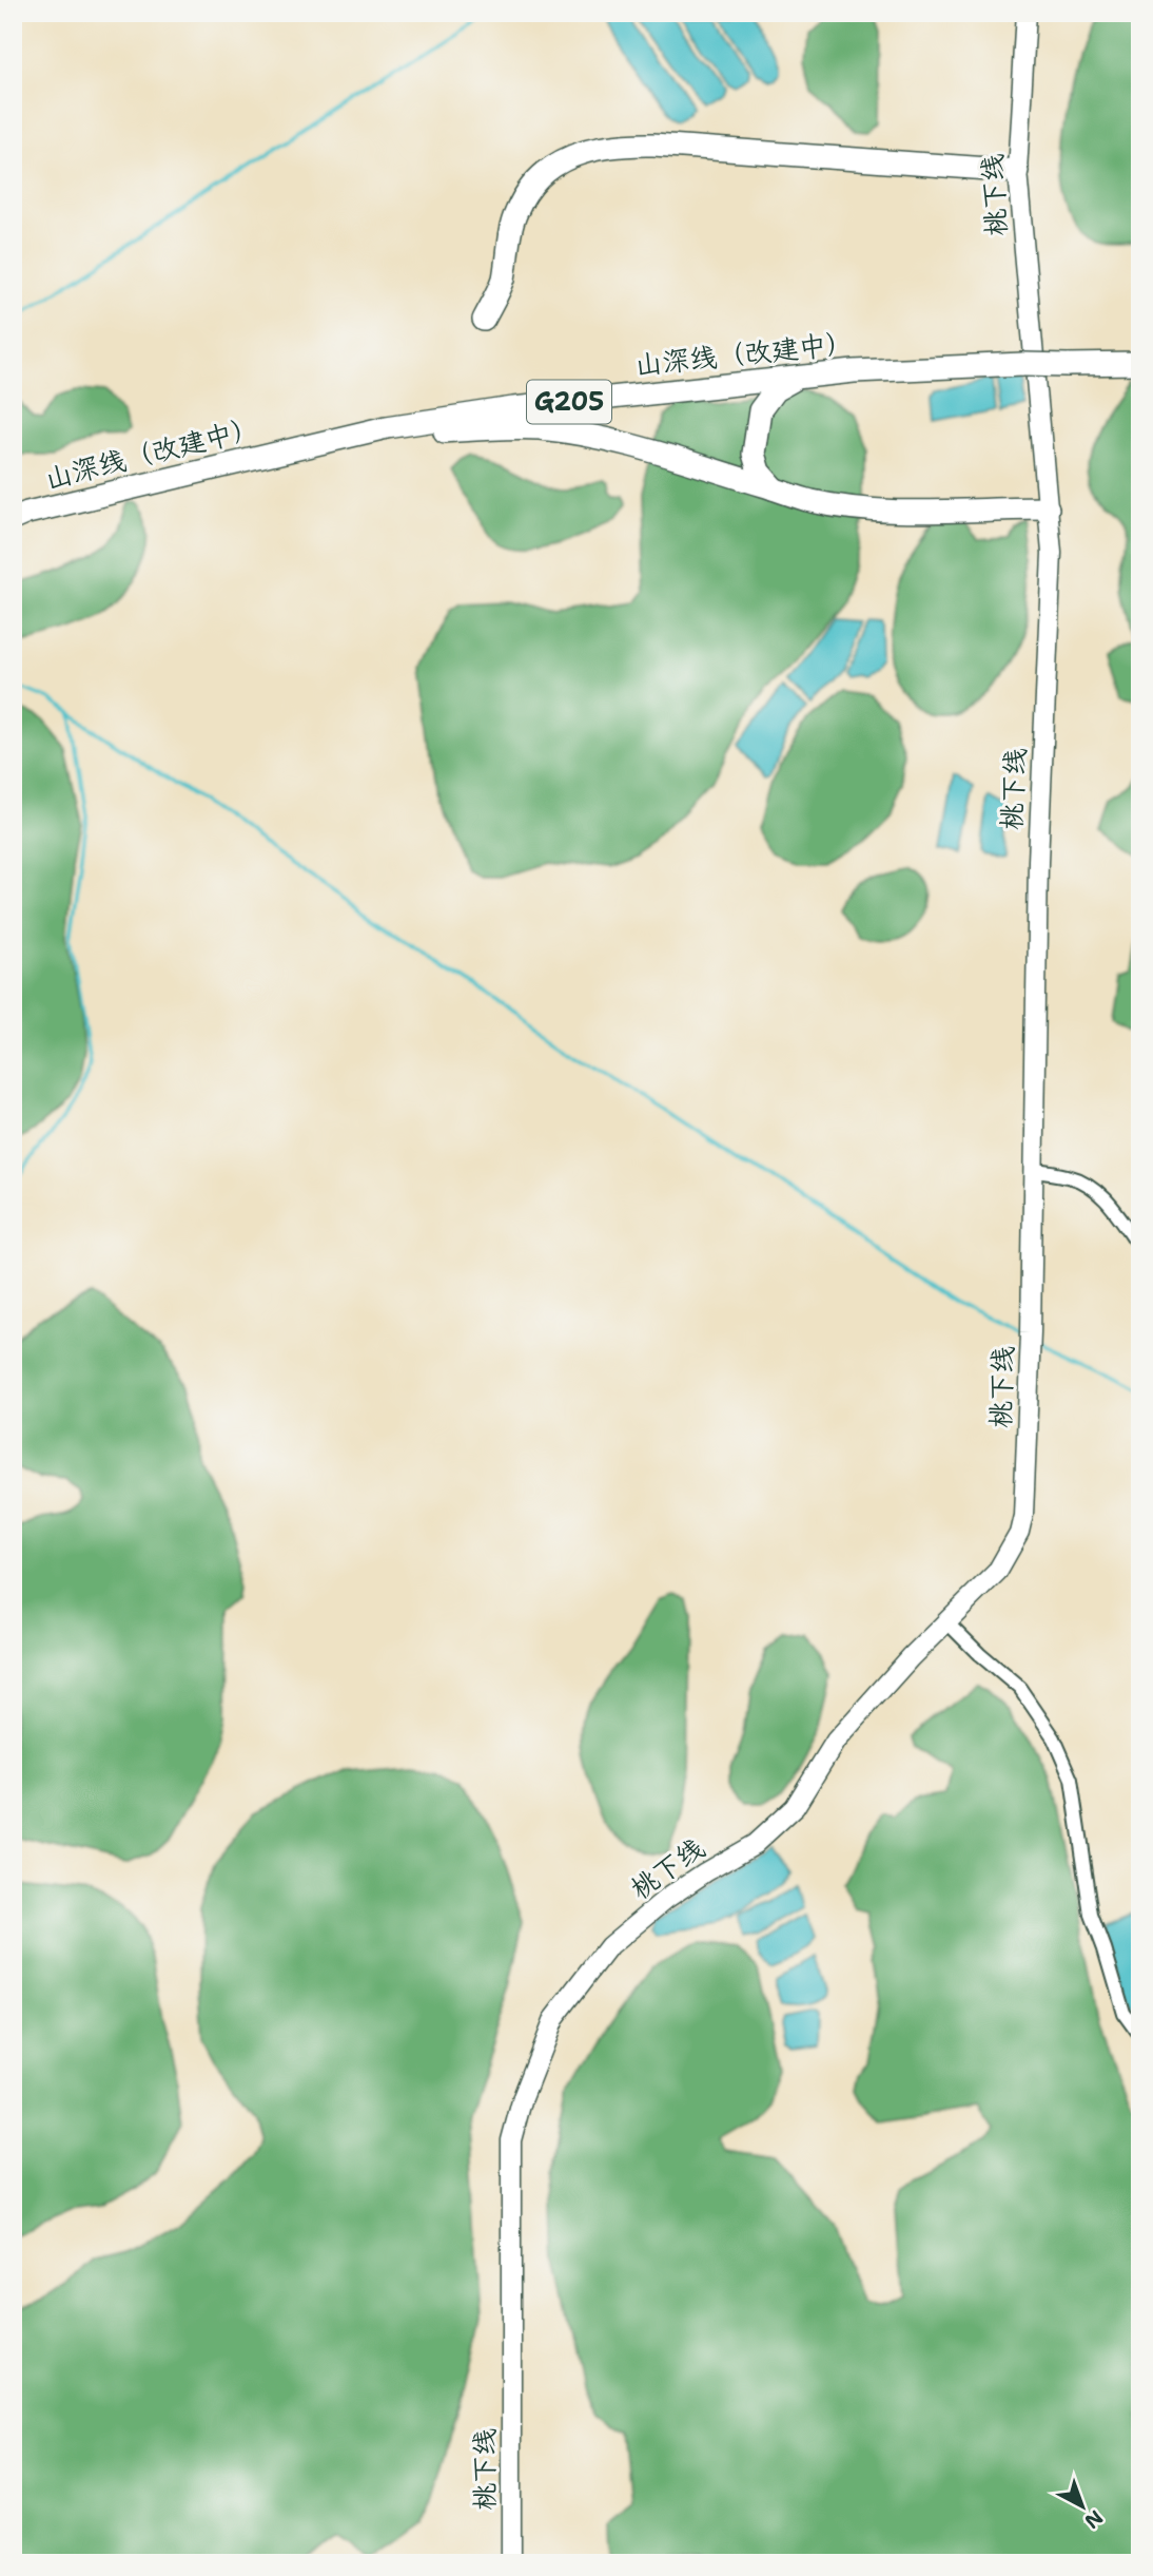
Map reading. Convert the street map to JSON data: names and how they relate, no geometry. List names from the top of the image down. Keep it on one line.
{"streets":{"highway":["山深线（改建中）","G205"],"main road":["桃下线"]},"north":"bottom right"}
